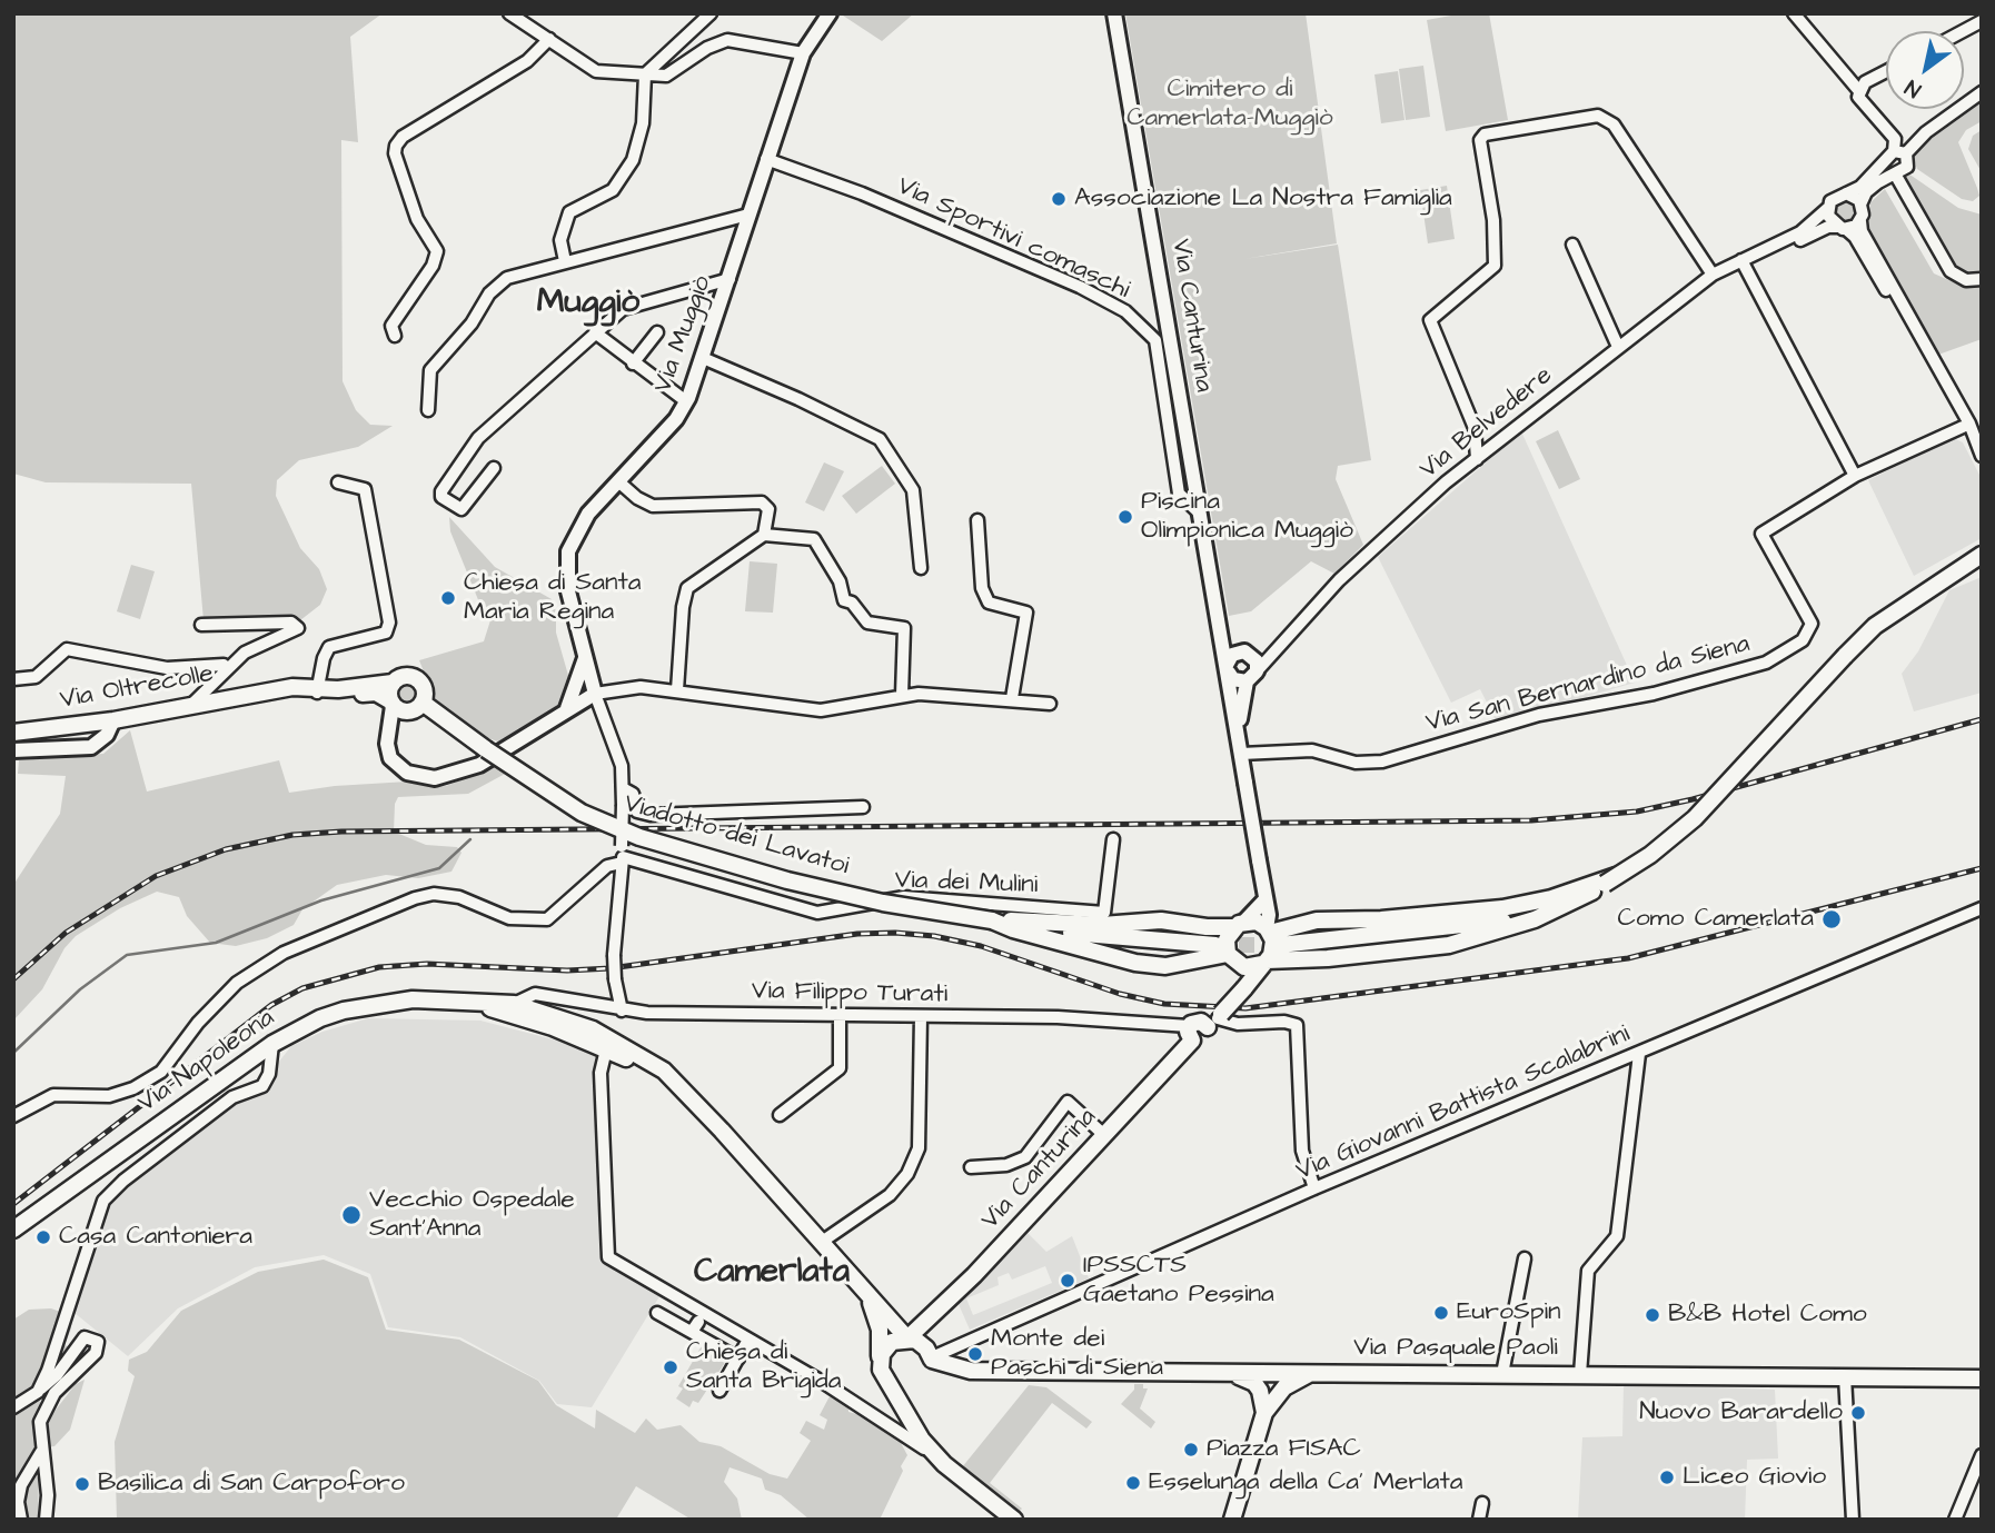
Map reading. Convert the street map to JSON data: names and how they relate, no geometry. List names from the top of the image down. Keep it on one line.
{"streets":{"main road":["Via Canturina","Via Oltrecolle","Viadotto dei Lavatoi","Via Napoleona","Via Pasquale Paoli"],"street":["Via Sportivi comaschi","Via Muggiò","Via Belvedere","Via San Bernardino da Siena","Via dei Mulini","Via Filippo Turati","Via Giovanni Battista Scalabrini"]},"crossings":[["Via Sportivi comaschi","Via Canturina"],["Via Sportivi comaschi","Via Muggiò"],["Via Canturina","Via Belvedere"],["Via Canturina","Via San Bernardino da Siena"],["Via Canturina","Via Filippo Turati"],["Via Canturina","Via Napoleona"],["Via Oltrecolle","Viadotto dei Lavatoi"],["Via Filippo Turati","Via Napoleona"],["Via Napoleona","Via Giovanni Battista Scalabrini"],["Via Napoleona","Via Pasquale Paoli"],["Via Giovanni Battista Scalabrini","Via Pasquale Paoli"]],"districts":["Muggiò","Camerlata"],"parks":["Cimitero di Camerlata-Muggiò"],"places":["Associazione La Nostra Famiglia","Piscina Olimpionica Muggiò","Chiesa di Santa Maria Regina","Como Camerlata","Vecchio Ospedale Sant'Anna","Casa Cantoniera","IPSSCTS Gaetano Pessina","EuroSpin","B&B Hotel Como","Monte dei Paschi di Siena","Chiesa di Santa Brigida","Nuovo Barardello","Piazza FISAC","Liceo Giovio","Esselunga della Ca' Merlata","Basilica di San Carpoforo"],"north":"bottom left"}
